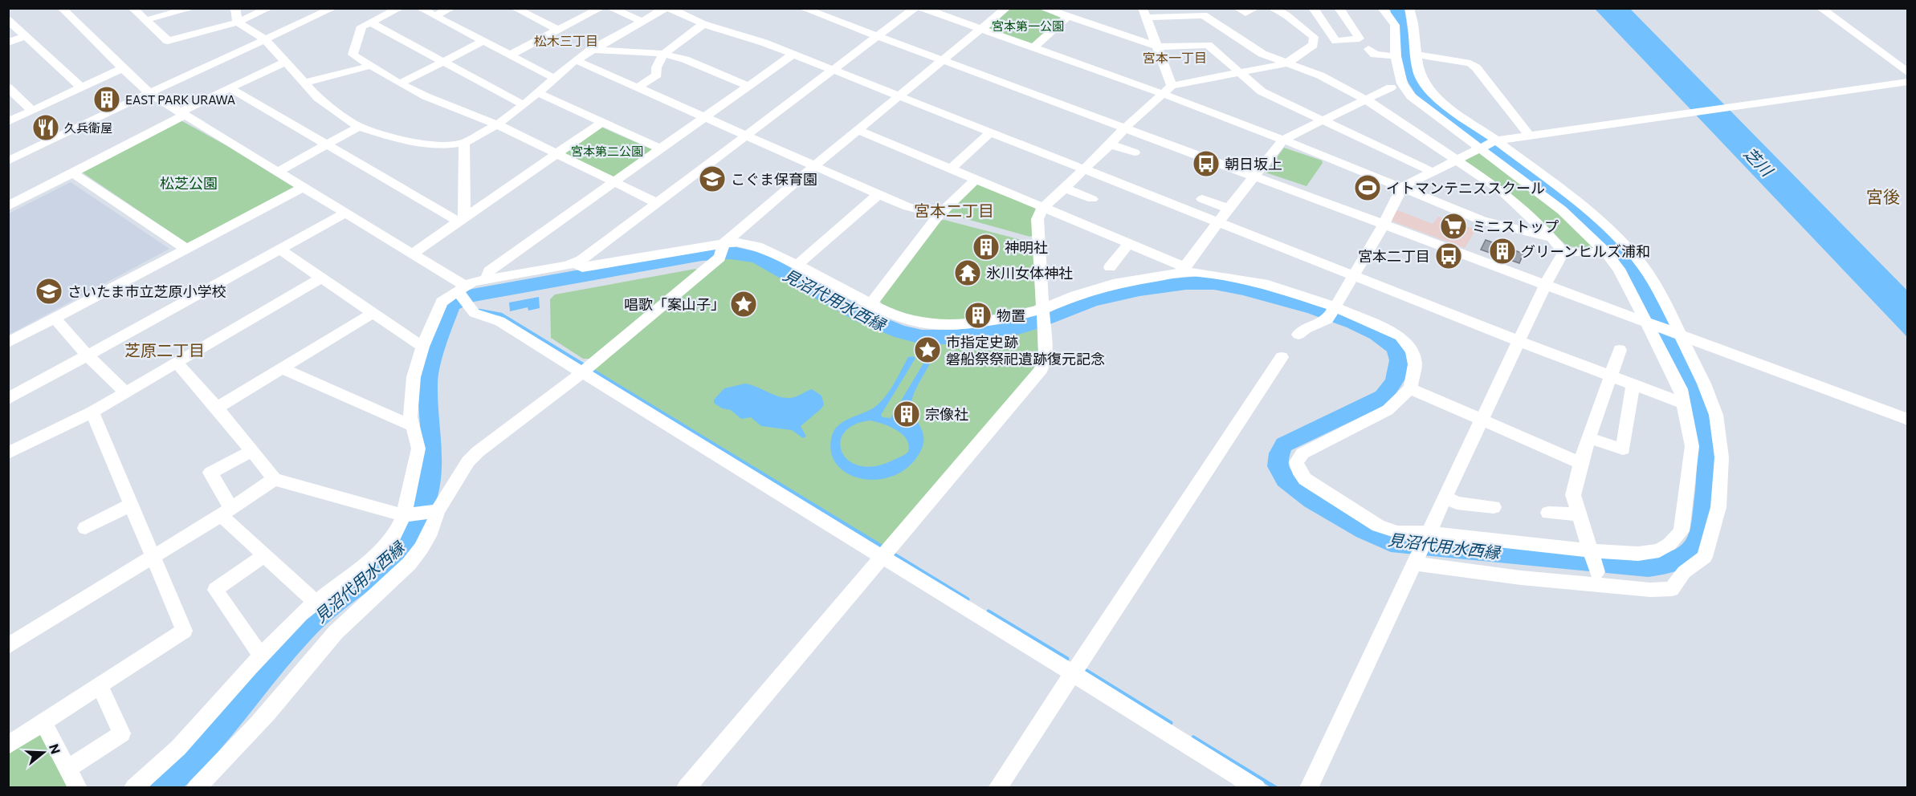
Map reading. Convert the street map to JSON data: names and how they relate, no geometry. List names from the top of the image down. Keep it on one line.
{"districts":["松木三丁目","宮本一丁目","宮後","宮本二丁目","芝原二丁目"],"water":["芝川","見沼代用水西縁"],"parks":["宮本第一公園","宮本第二公園","松芝公園"],"places":{"building":["EAST PARK URAWA","神明社","グリーンヒルズ浦和","物置","宗像社"],"restaurant":["久兵衛屋"],"bus stop":["朝日坂上","宮本二丁目"],"school or university":["こぐま保育園","さいたま市立芝原小学校"],"sports":["イトマンテニススクール"],"supermarket":["ミニストップ"],"temple":["氷川女体神社"],"place":["唱歌「案山子」","市指定史跡 磐船祭祭祀遺跡復元記念"]},"north":"right"}
